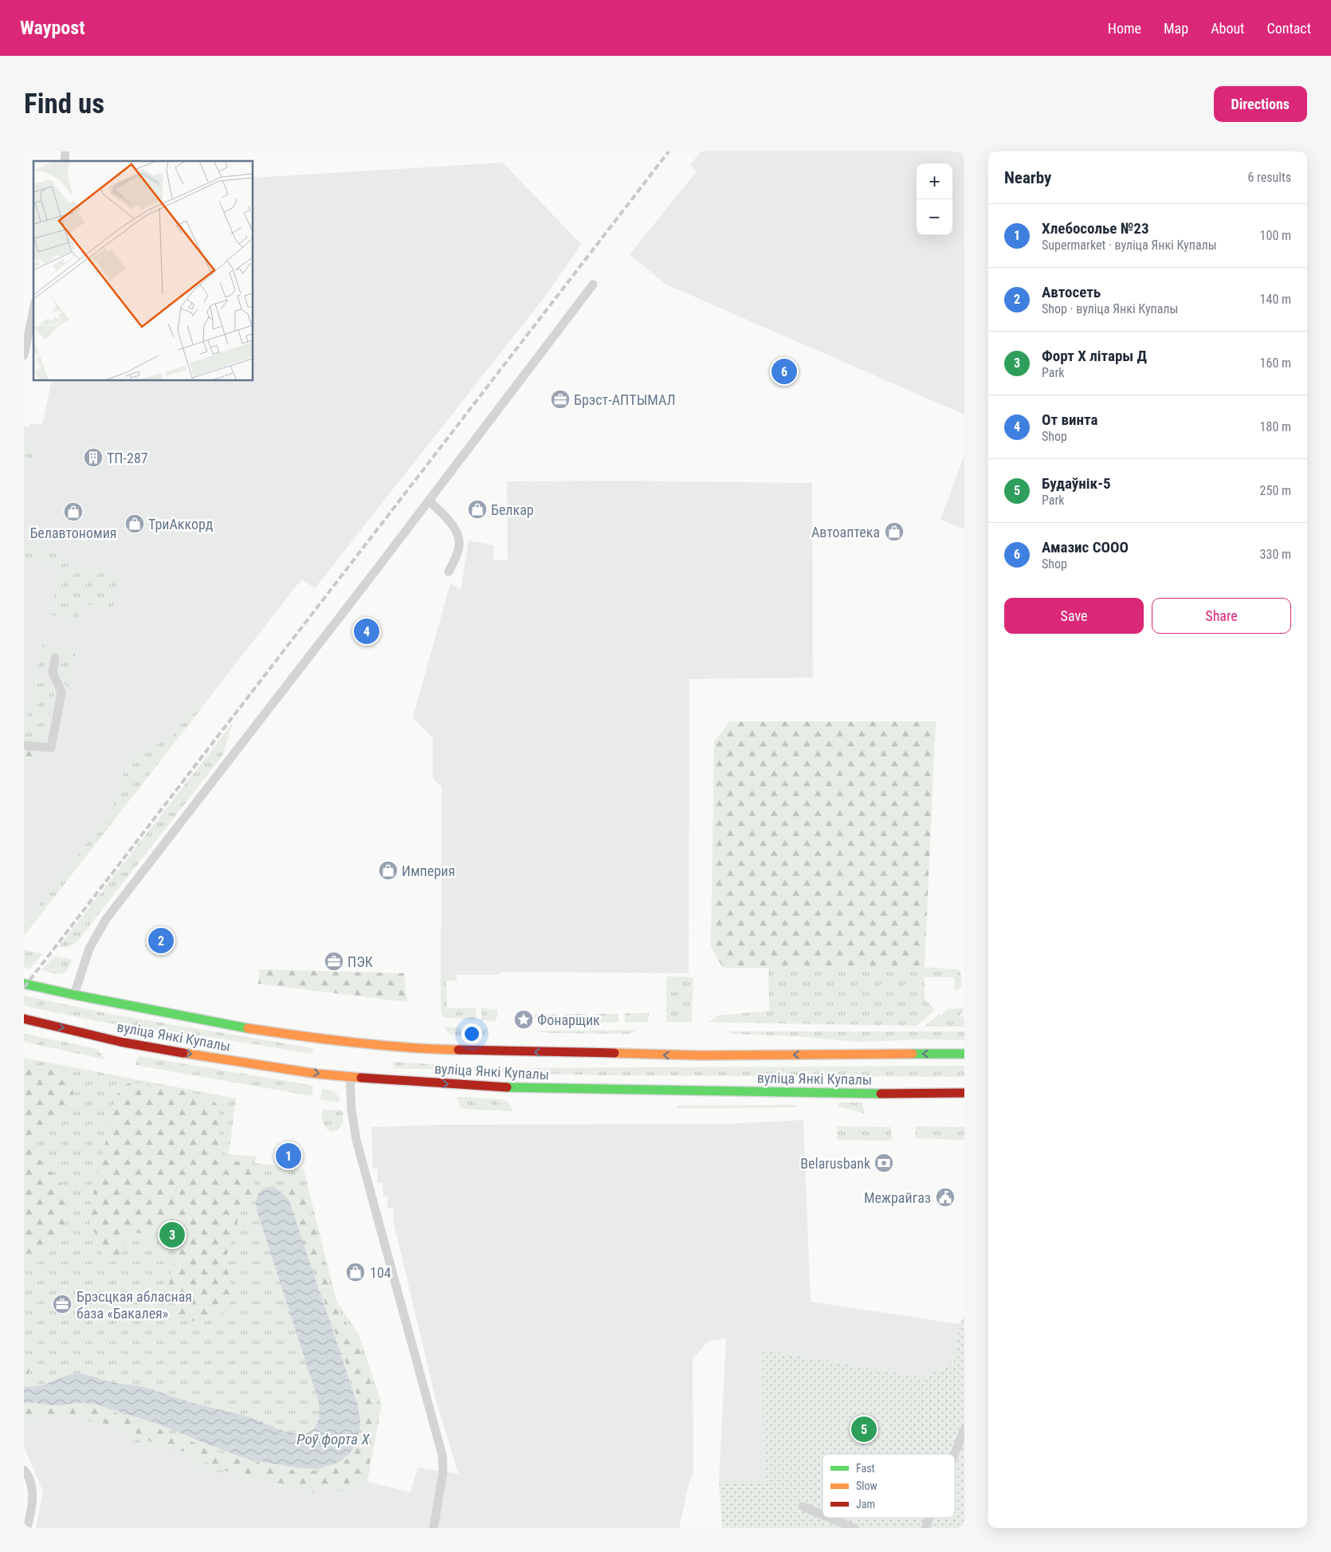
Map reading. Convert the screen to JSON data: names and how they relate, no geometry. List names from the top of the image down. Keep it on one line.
{"streets":{"main road":["вуліца Янкі Купалы"]},"water":["Роў форта Х"],"places":{"office":["Брэст-АПТЫМАЛ","ПЭК","Брэсцкая абласная база «Бакалея»"],"building":["ТП-287"],"shop":["Белкар","Белавтономия","ТриАккорд","Автоаптека","Империя","104"],"place":["Фонарщик"],"bank":["Belarusbank"],"public building":["Межрайгаз"]},"legend":["Fast","Slow","Jam"],"page":{"header":"Waypost","nav":["Home","Map","About","Contact"],"buttons":["Directions",["Save","Share"]],"title":"Find us","heading":["Nearby","6 results"],"map_buttons":["+","−"],"list":[{"mark":"1","name":"Хлебосолье №23","note":"Supermarket · вуліца Янкі Купалы","value":"100 m"},{"mark":"2","name":"Автосеть","note":"Shop · вуліца Янкі Купалы","value":"140 m"},{"mark":"3","name":"Форт X літары Д","note":"Park","value":"160 m"},{"mark":"4","name":"От винта","note":"Shop","value":"180 m"},{"mark":"5","name":"Будаўнік-5","note":"Park","value":"250 m"},{"mark":"6","name":"Амазис СООО","note":"Shop","value":"330 m"}],"pins":["6","4","2","1","3","5"]}}
